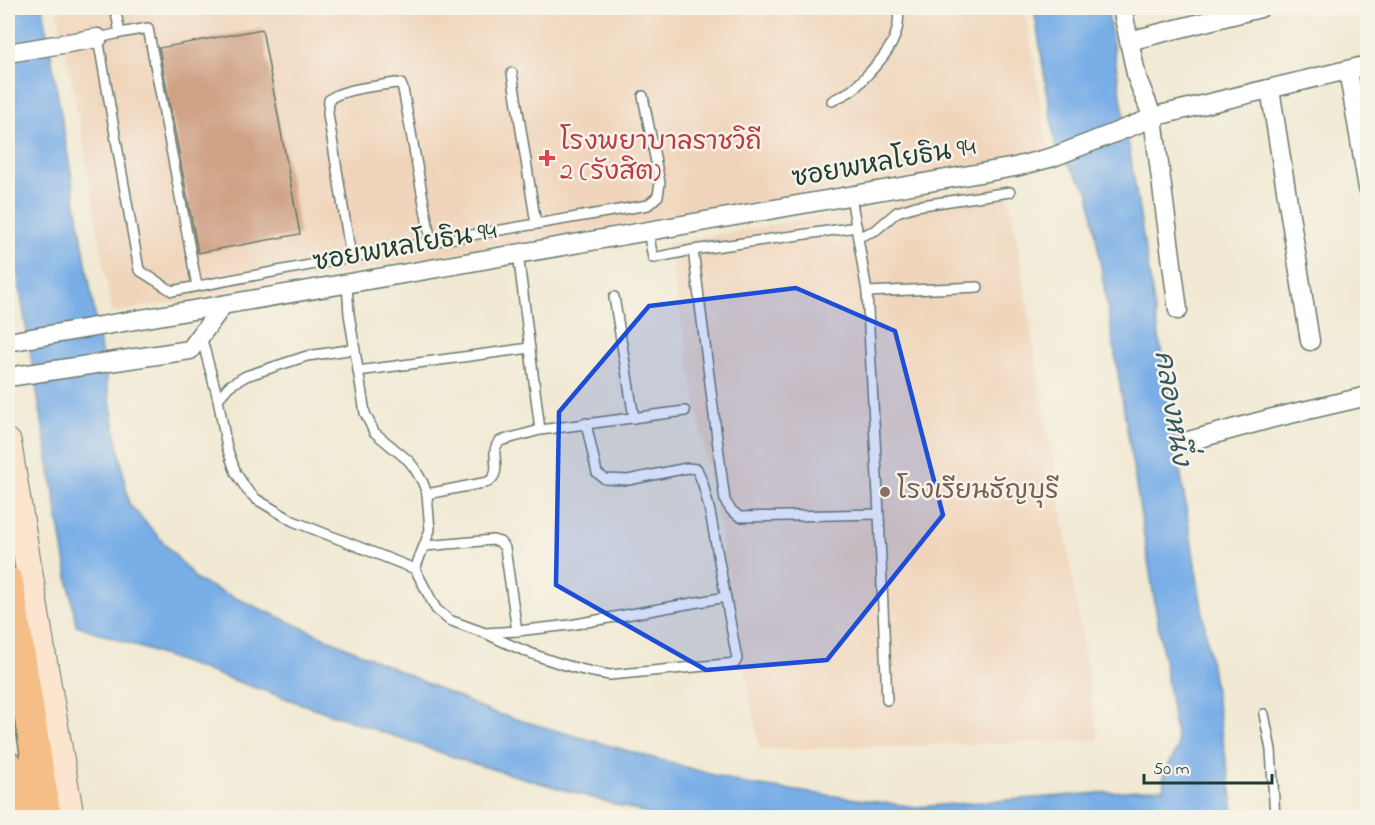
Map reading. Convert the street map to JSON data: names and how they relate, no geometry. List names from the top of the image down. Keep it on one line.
{"streets":{"street":["ซอยพหลโยธิน 94"]},"water":["คลองหนึ่ง"],"places":{"health":["โรงพยาบาลราชวิถี 2 (รังสิต)"],"other":["โรงเรียนธัญบุรี"]},"scale_bar":"50 m"}
